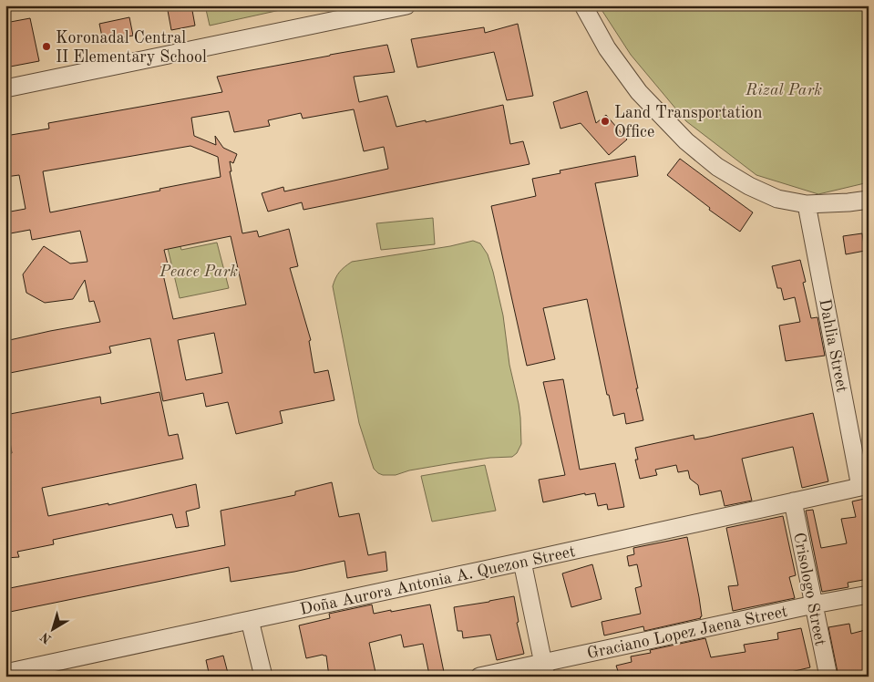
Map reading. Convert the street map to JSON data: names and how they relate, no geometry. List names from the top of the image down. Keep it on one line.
{"streets":{"street":["Dahlia Street","Doña Aurora Antonia A. Quezon Street","Crisologo Street","Graciano Lopez Jaena Street"]},"crossings":[["Dahlia Street","Doña Aurora Antonia A. Quezon Street"],["Doña Aurora Antonia A. Quezon Street","Crisologo Street"],["Crisologo Street","Graciano Lopez Jaena Street"]],"parks":["Rizal Park","Peace Park"],"places":["Koronadal Central II Elementary School","Land Transportation Office"],"north":"bottom left"}
